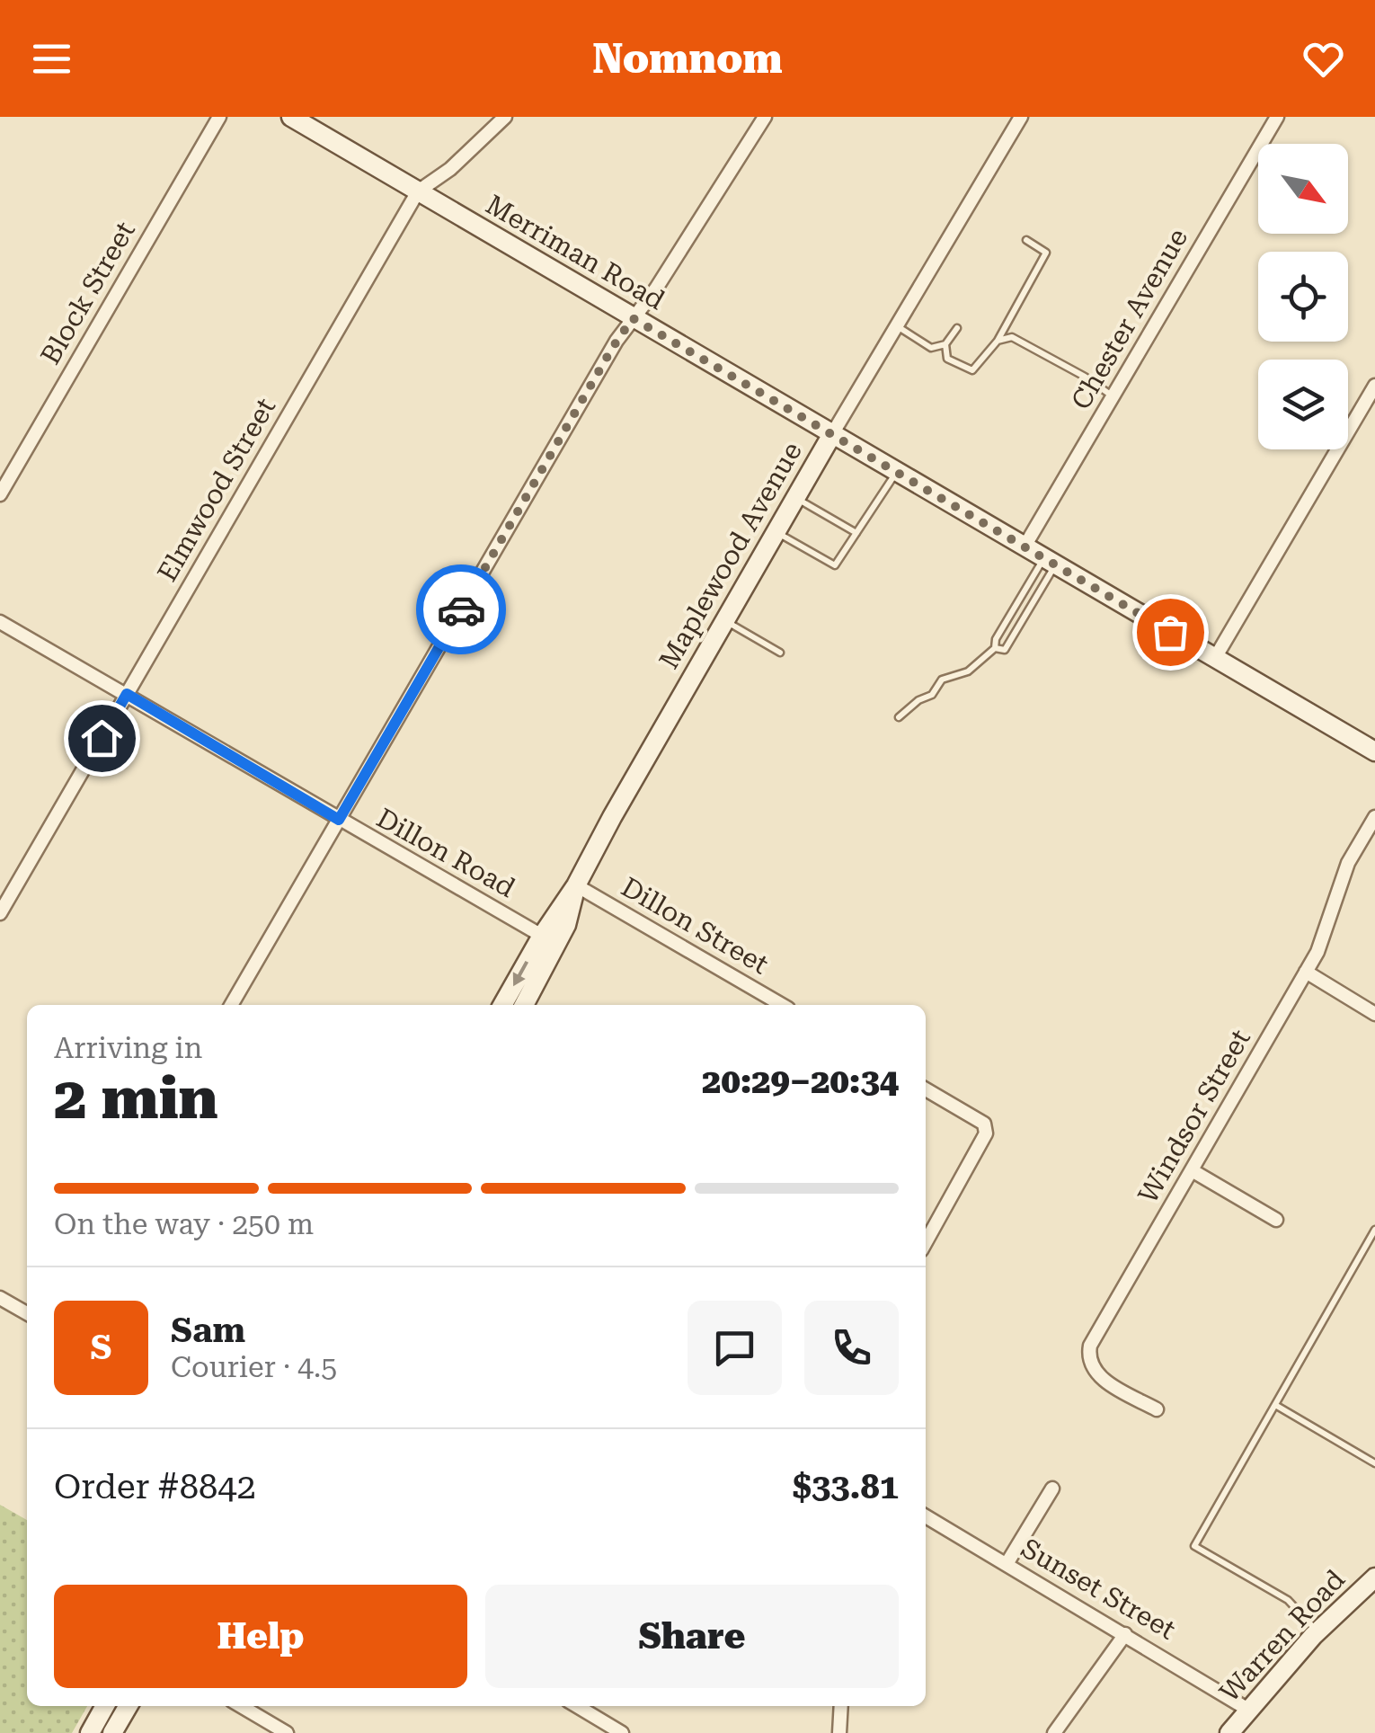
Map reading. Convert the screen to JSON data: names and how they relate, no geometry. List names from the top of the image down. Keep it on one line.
{"streets":{"main road":["Merriman Road","Maplewood Avenue","Warren Road"],"street":["Block Street","Chester Avenue","Elmwood Street","Dillon Road","Dillon Street","Windsor Street","Sunset Street"]},"crossings":[["Merriman Road","Chester Avenue"],["Merriman Road","Elmwood Street"],["Merriman Road","Maplewood Avenue"],["Elmwood Street","Dillon Road"],["Maplewood Avenue","Dillon Road"],["Maplewood Avenue","Dillon Street"],["Sunset Street","Warren Road"]],"north":"bottom right","page":{"header":"Nomnom","heading":["2 min","Arriving in","20:29–20:34"],"panel":["Sam","Courier · 4.5","Order #8842","$33.81"],"bar":"On the way · 250 m","round":"S","buttons":["Help","Share"]}}
